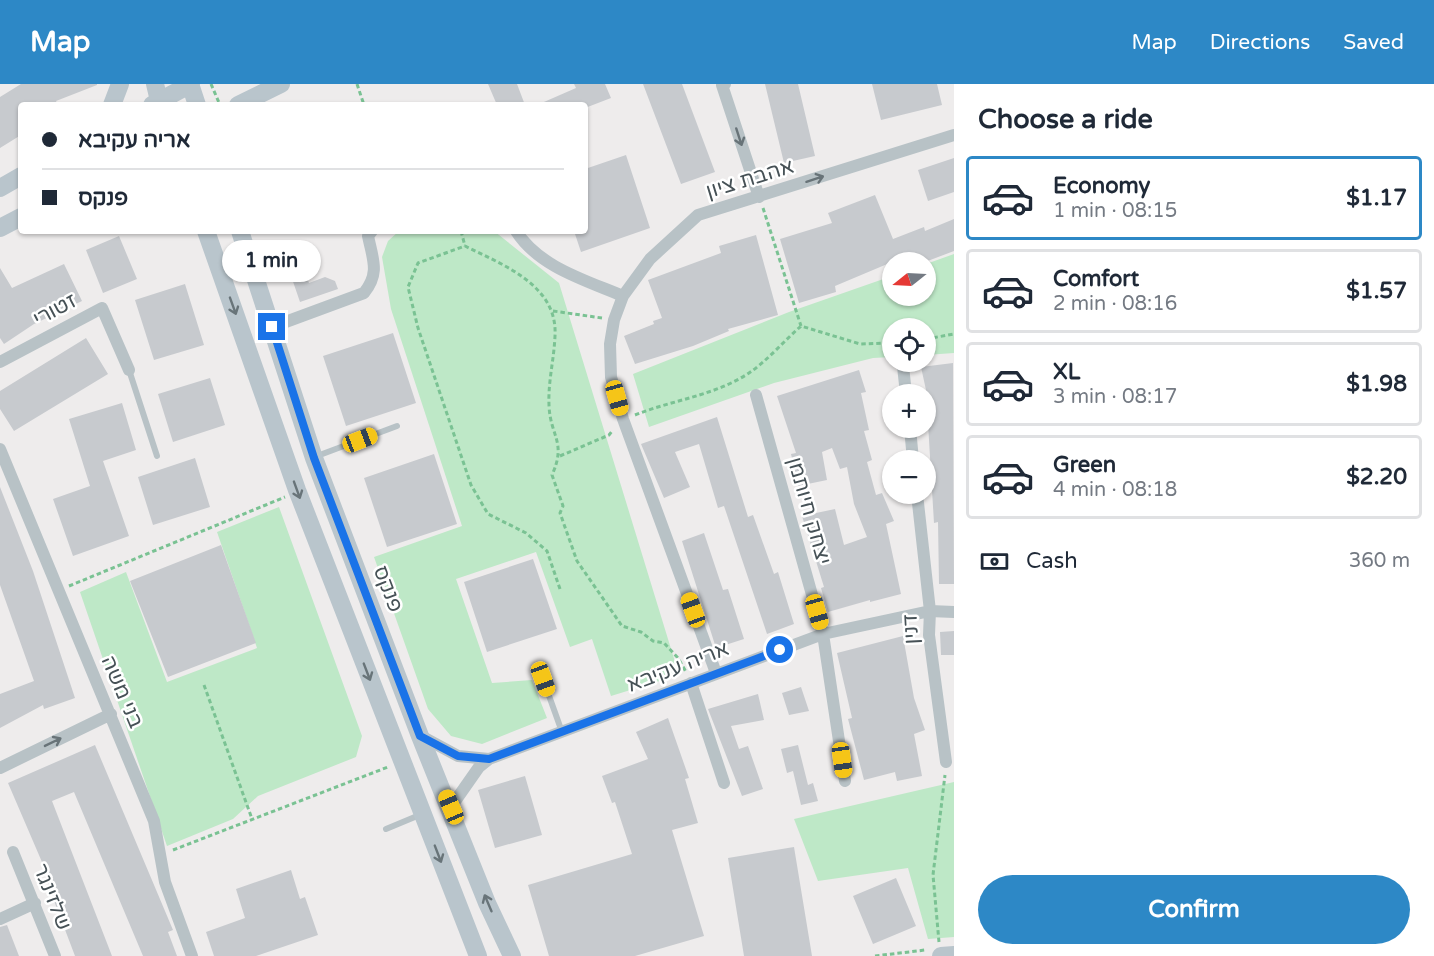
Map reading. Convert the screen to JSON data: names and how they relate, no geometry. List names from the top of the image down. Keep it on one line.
{"streets":{"main road":["פנקס"],"street":["אהבת ציון","זטורי","יצחק חיותמן","דנין","אריה עקיבא","בני משה","שלזינגר"]},"crossings":[["אהבת ציון","אריה עקיבא"],["יצחק חיותמן","אריה עקיבא"],["פנקס","אריה עקיבא"],["דנין","אריה עקיבא"]],"north":"left","page":{"header":"Map","nav":["Map","Directions","Saved"],"heading":"Choose a ride","banner":["אריה עקיבא","פנקס"],"list":[{"name":"Economy","note":"1 min · 08:15","value":"$1.17"},{"name":"Comfort","note":"2 min · 08:16","value":"$1.57"},{"name":"XL","note":"3 min · 08:17","value":"$1.98"},{"name":"Green","note":"4 min · 08:18","value":"$2.20"}],"bubble":"1 min","map_buttons":["+","−"],"pay":["Cash","360 m"],"buttons":"Confirm"}}
